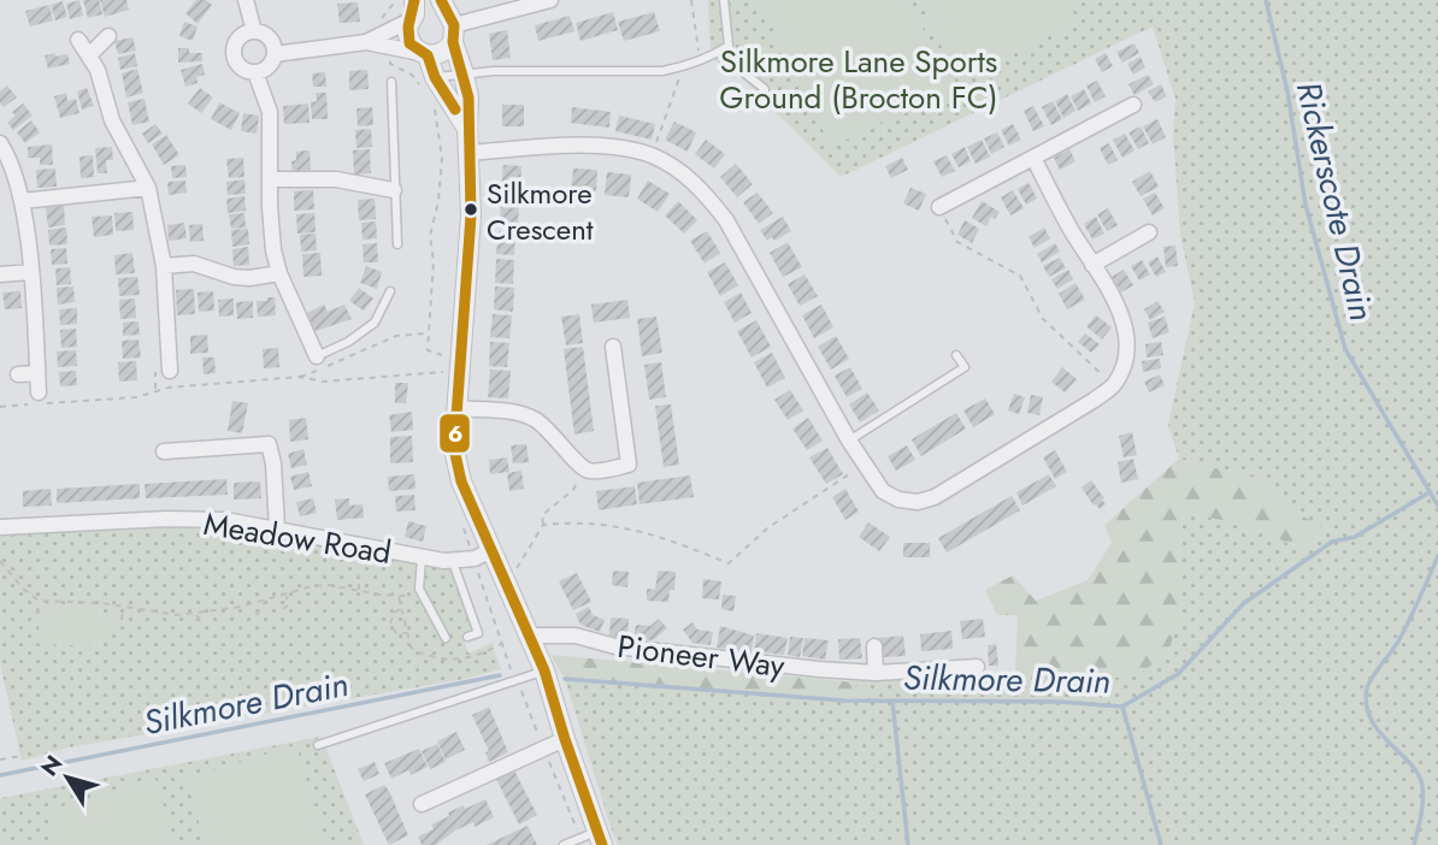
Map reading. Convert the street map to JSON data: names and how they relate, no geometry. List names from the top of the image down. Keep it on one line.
{"streets":{"street":["Meadow Road","Pioneer Way"]},"water":["Rickerscote Drain","Silkmore Drain"],"parks":["Silkmore Lane Sports Ground (Brocton FC)"],"places":["Silkmore Crescent"],"lines":["transit line 6"],"north":"top left"}
